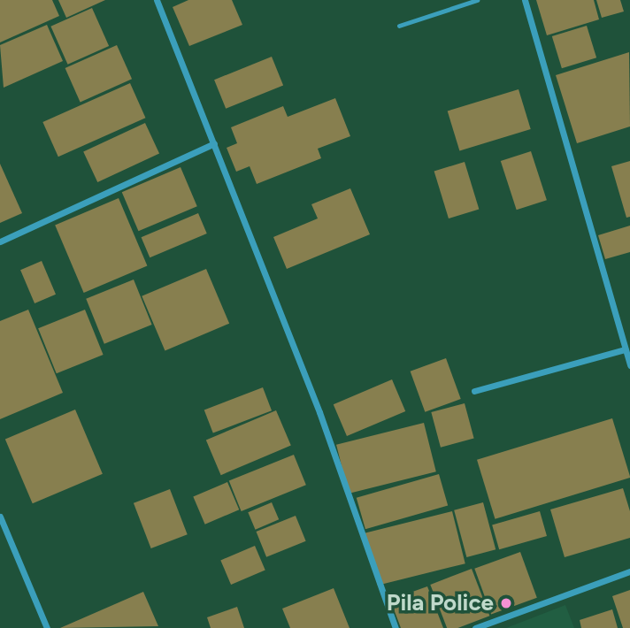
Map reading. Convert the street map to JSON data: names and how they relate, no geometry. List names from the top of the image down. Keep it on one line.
{"places":["Pila Police"]}
